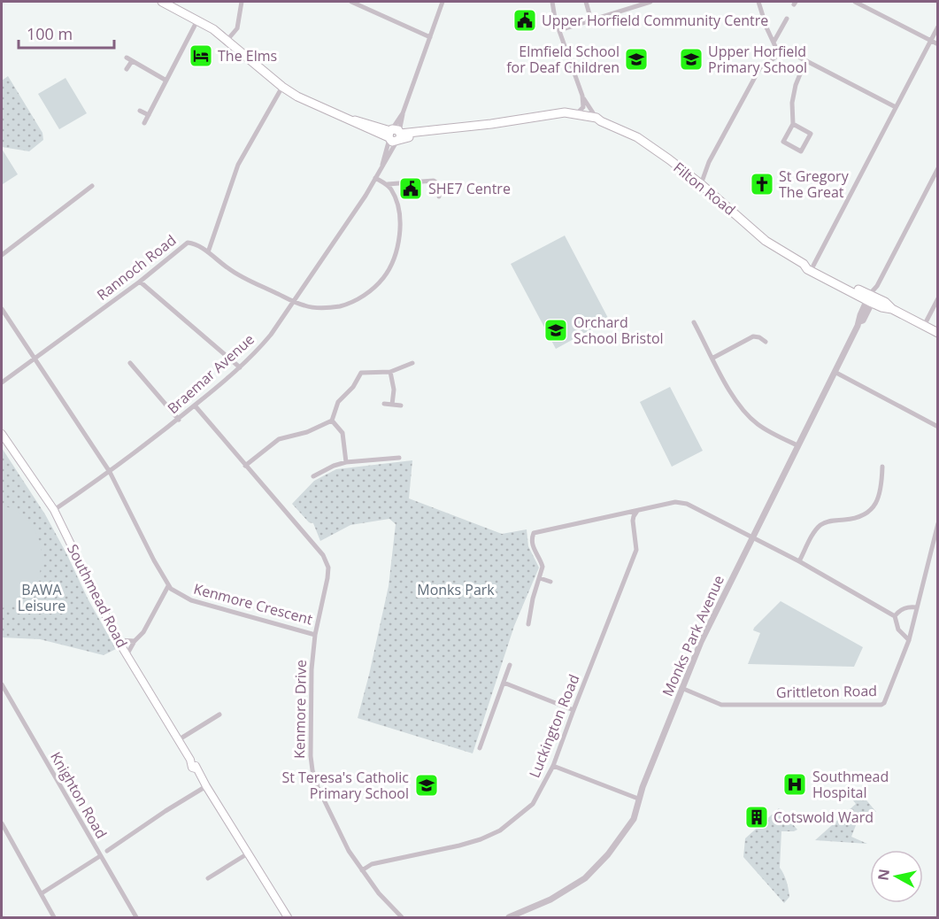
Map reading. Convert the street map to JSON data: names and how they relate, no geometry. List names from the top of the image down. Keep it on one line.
{"streets":{"main road":["Filton Road","Southmead Road"],"street":["Rannoch Road","Braemar Avenue","Kenmore Crescent","Monks Park Avenue","Grittleton Road","Kenmore Drive","Luckington Road","Knighton Road"]},"crossings":[["Filton Road","Braemar Avenue"],["Filton Road","Monks Park Avenue"],["Rannoch Road","Braemar Avenue"],["Braemar Avenue","Southmead Road"],["Braemar Avenue","Kenmore Crescent"],["Kenmore Crescent","Kenmore Drive"],["Monks Park Avenue","Grittleton Road"],["Kenmore Drive","Luckington Road"]],"parks":["BAWA Leisure","Monks Park"],"places":{"public building":["Upper Horfield Community Centre","SHE7 Centre"],"hotel":["The Elms"],"school or university":["Elmfield School for Deaf Children","Upper Horfield Primary School","Orchard School Bristol","St Teresa's Catholic Primary School"],"church":["St Gregory The Great"],"hospital":["Southmead Hospital"],"building":["Cotswold Ward"]},"scale_bar":"100 m","north":"left"}
